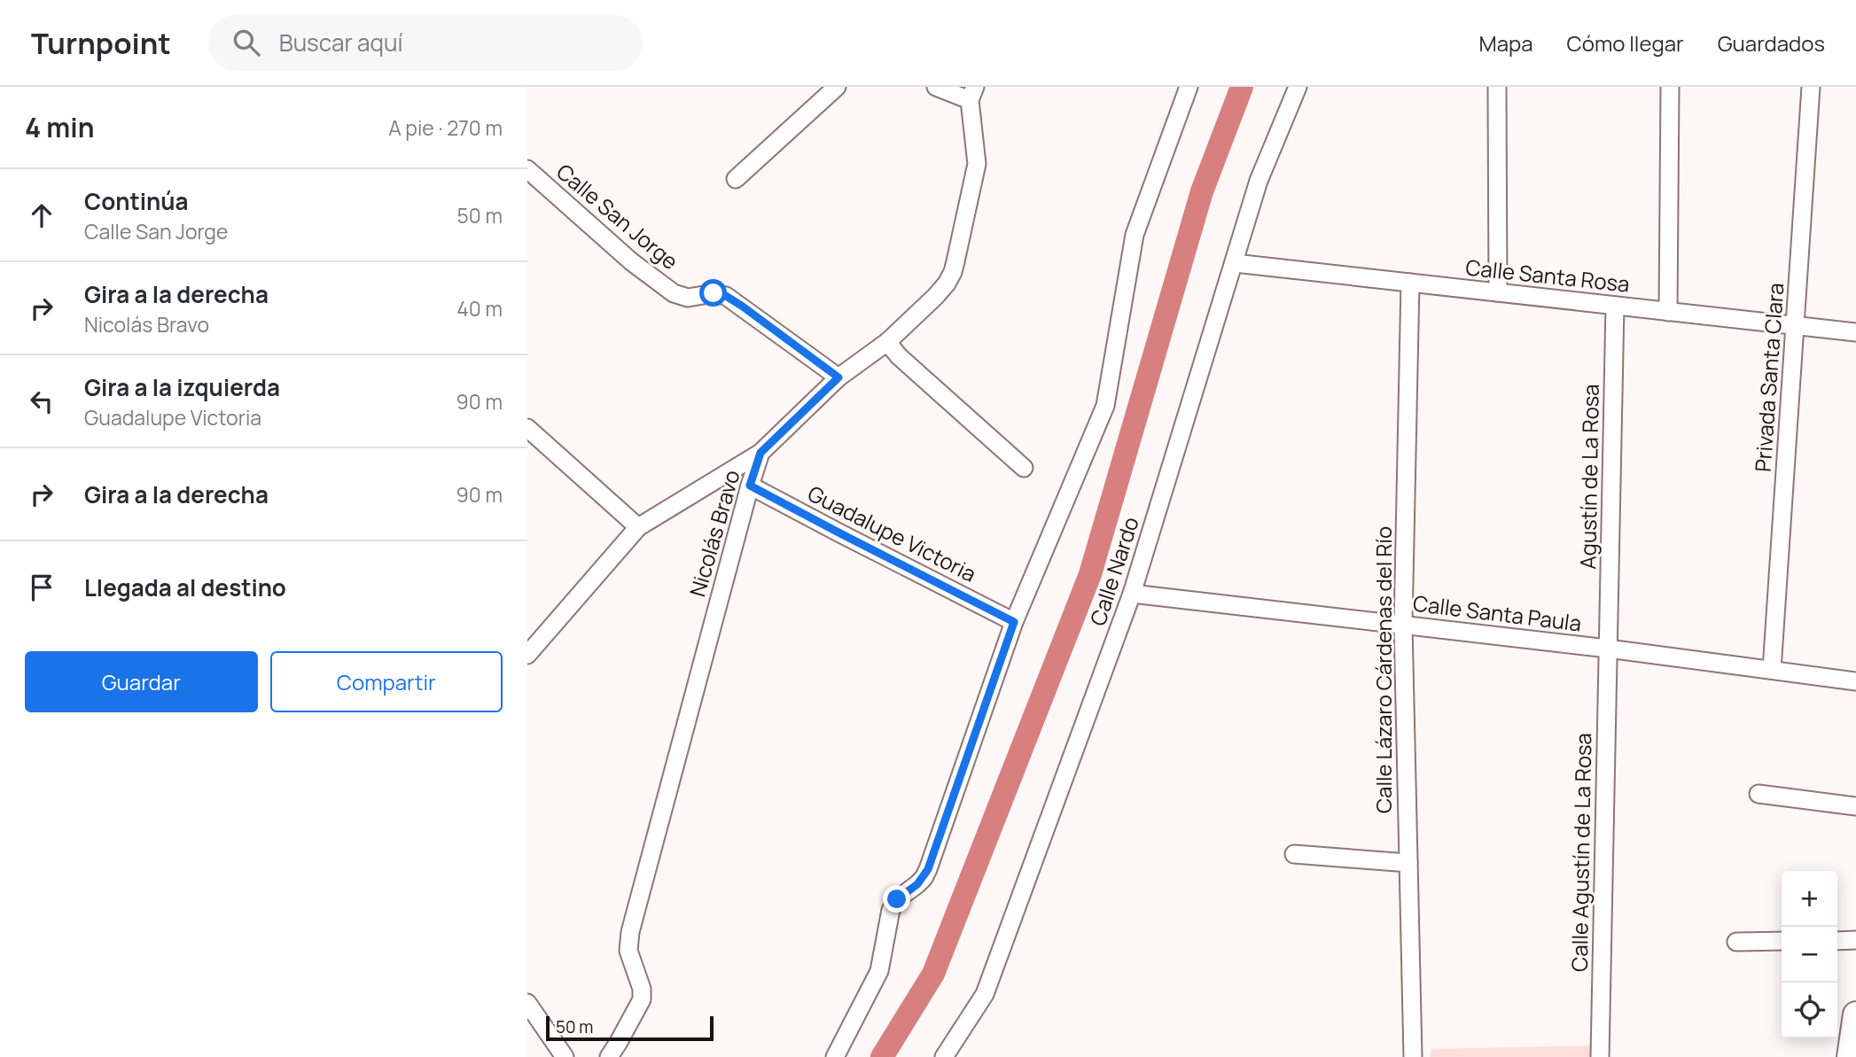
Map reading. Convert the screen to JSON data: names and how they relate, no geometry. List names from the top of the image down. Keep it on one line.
{"streets":{"street":["Calle San Jorge","Calle Santa Rosa","Privada Santa Clara","Agustín de La Rosa","Nicolás Bravo","Guadalupe Victoria","Calle Nardo","Calle Santa Paula","Calle Lázaro Cárdenas del Río","Calle Agustín de La Rosa"]},"crossings":[["Calle San Jorge","Nicolás Bravo"],["Calle Santa Rosa","Privada Santa Clara"],["Calle Santa Rosa","Agustín de La Rosa"],["Calle Santa Rosa","Calle Nardo"],["Calle Santa Rosa","Calle Lázaro Cárdenas del Río"],["Privada Santa Clara","Calle Santa Paula"],["Agustín de La Rosa","Calle Santa Paula"],["Agustín de La Rosa","Calle Agustín de La Rosa"],["Nicolás Bravo","Guadalupe Victoria"],["Calle Nardo","Calle Santa Paula"],["Calle Santa Paula","Calle Lázaro Cárdenas del Río"],["Calle Santa Paula","Calle Agustín de La Rosa"]],"scale_bar":"50 m","page":{"header":"Turnpoint","search":"Buscar aquí","nav":["Mapa","Cómo llegar","Guardados"],"heading":["4 min","A pie · 270 m"],"list":[["Continúa","Calle San Jorge","50 m"],["Gira a la derecha","Nicolás Bravo","40 m"],["Gira a la izquierda","Guadalupe Victoria","90 m"],["Gira a la derecha","90 m"],"Llegada al destino"],"buttons":["Guardar","Compartir"],"map_buttons":["+","−"],"scale":"50 m"}}
